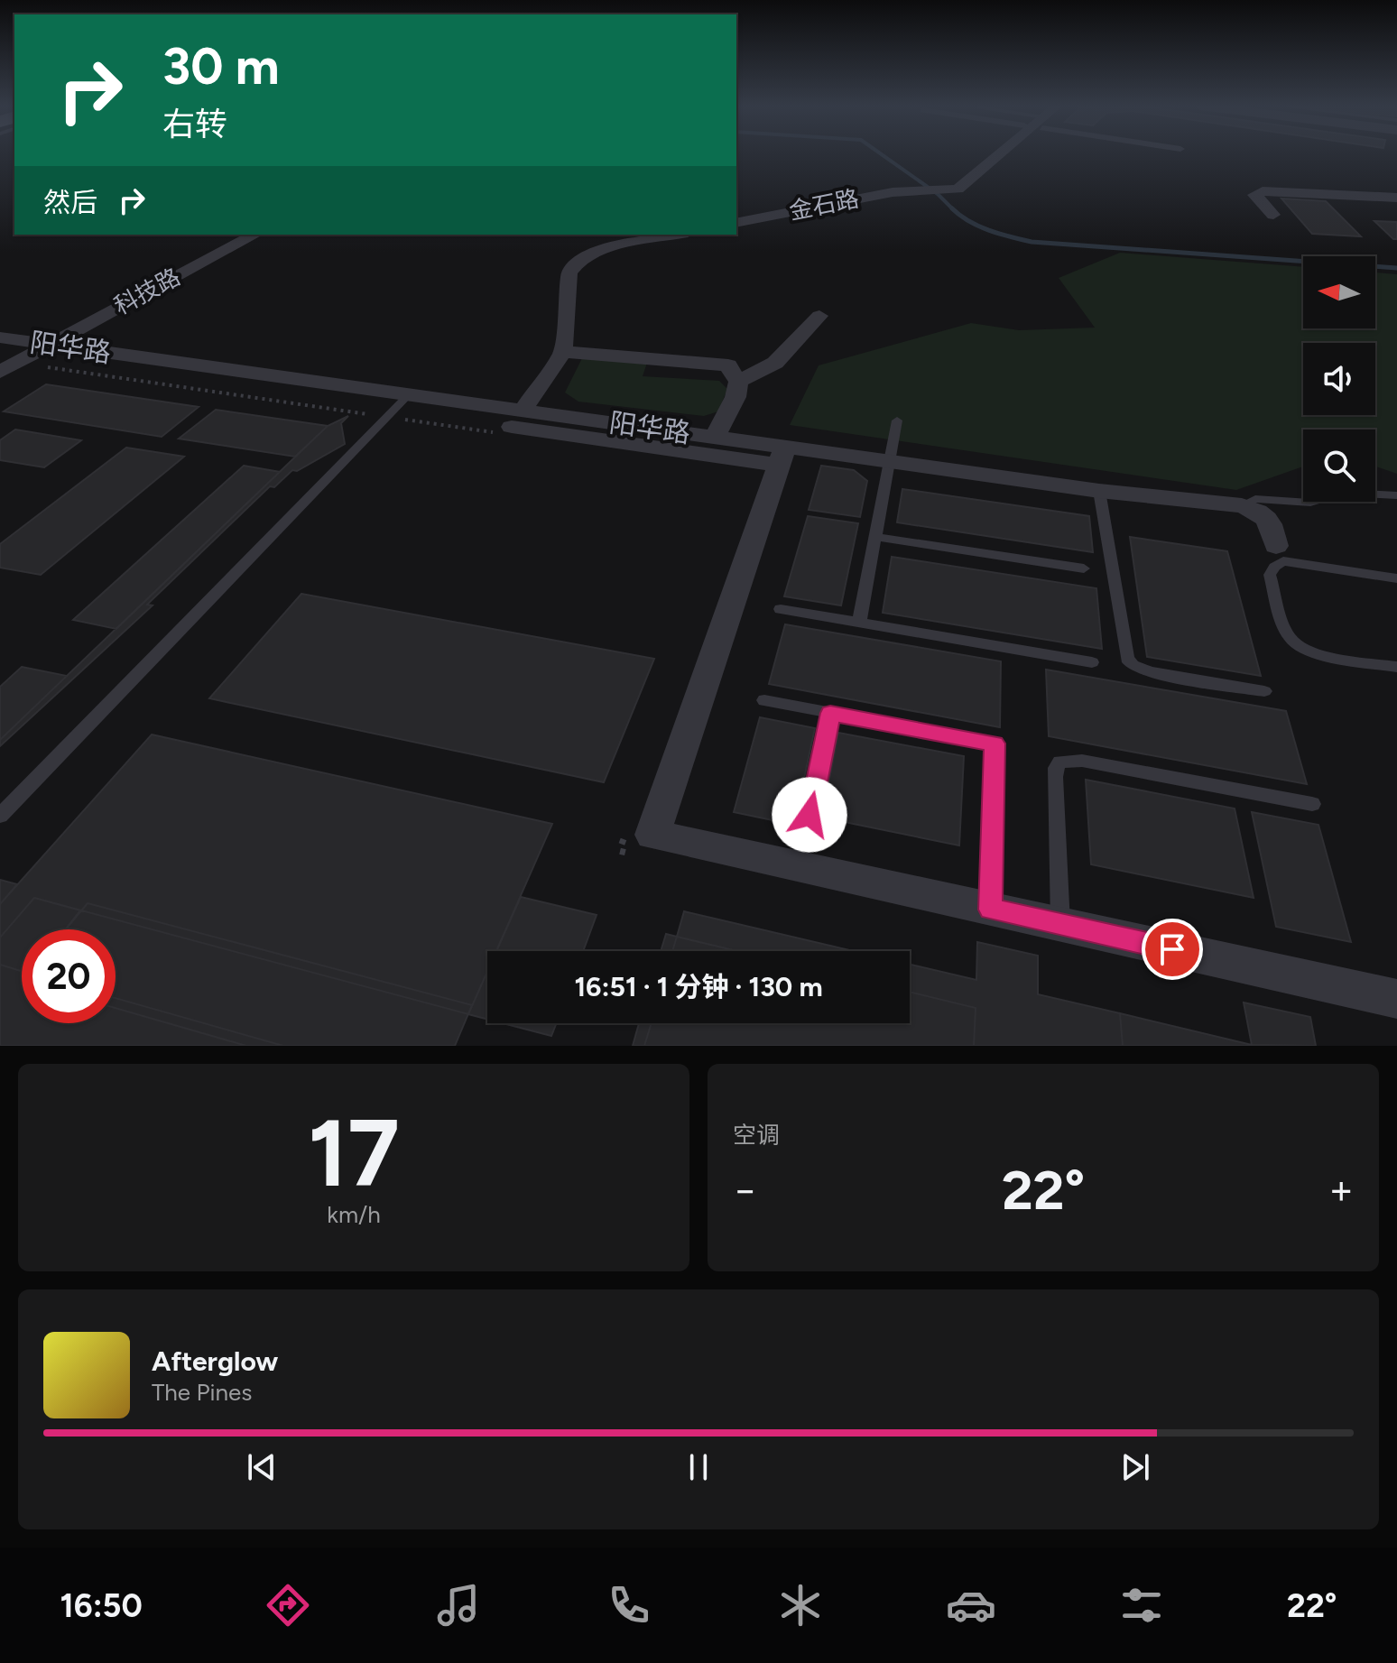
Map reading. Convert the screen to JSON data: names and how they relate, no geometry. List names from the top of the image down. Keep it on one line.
{"streets":{"street":["金石路","科技路","阳华路"]},"crossings":[["科技路","阳华路"]],"north":"left","page":{"turn":["30 m","右转"],"then":"然后","limit":"20","trip":"16:51 · 1 分钟 · 130 m","tile":[["17","km/h"],"空调"],"heat":["−","22°","+"],"song":["Afterglow","The Pines"],"tabs":["16:50","22°"]}}
